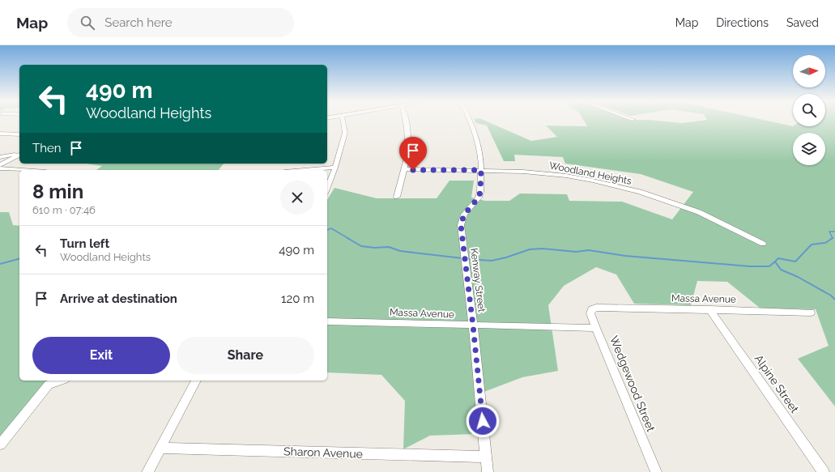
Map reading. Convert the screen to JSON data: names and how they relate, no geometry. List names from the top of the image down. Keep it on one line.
{"streets":{"street":["Woodland Heights","Kenway Street","Massa Avenue","Wedgewood Street","Alpine Street","Sharon Avenue"]},"crossings":[["Woodland Heights","Kenway Street"],["Kenway Street","Massa Avenue"],["Kenway Street","Sharon Avenue"],["Massa Avenue","Wedgewood Street"],["Massa Avenue","Alpine Street"]],"north":"right","page":{"header":"Map","search":"Search here","nav":["Map","Directions","Saved"],"turn":["490 m","Woodland Heights"],"then":"Then","heading":["8 min","610 m · 07:46"],"list":[{"name":"Turn left","note":"Woodland Heights","value":"490 m"},{"name":"Arrive at destination","value":"120 m"}],"buttons":["Exit","Share"]}}
